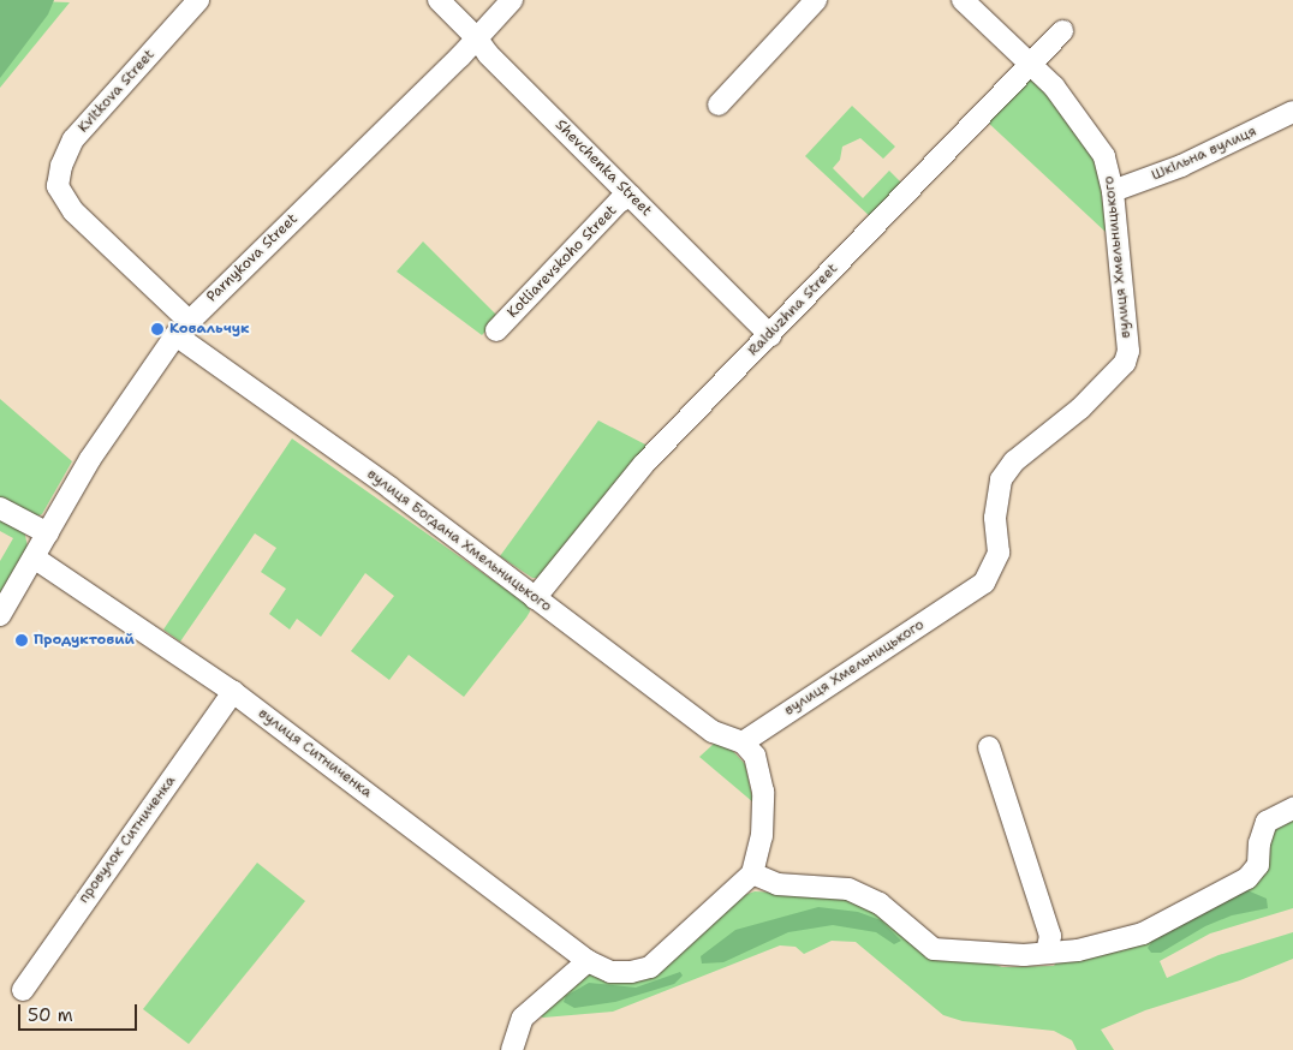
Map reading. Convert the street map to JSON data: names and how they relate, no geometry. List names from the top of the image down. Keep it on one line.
{"streets":{"street":["Kvitkova Street","Шкільна вулиця","Shevchenka Street","вулиця Хмельницького","Parnykova Street","Kotliarevskoho Street","Raiduzhna Street","вулиця Богдана Хмельницького","вулиця Ситниченка","провулок Ситниченка"]},"crossings":[["Kvitkova Street","Parnykova Street"],["Kvitkova Street","вулиця Богдана Хмельницького"],["Шкільна вулиця","вулиця Хмельницького"],["Shevchenka Street","Parnykova Street"],["Shevchenka Street","Kotliarevskoho Street"],["Shevchenka Street","Raiduzhna Street"],["вулиця Хмельницького","Raiduzhna Street"],["вулиця Хмельницького","вулиця Богдана Хмельницького"],["Parnykova Street","вулиця Богдана Хмельницького"],["Parnykova Street","вулиця Ситниченка"],["Raiduzhna Street","вулиця Богдана Хмельницького"],["вулиця Ситниченка","провулок Ситниченка"]],"places":["Ковальчук","Продуктовий"],"scale_bar":"50 m"}
